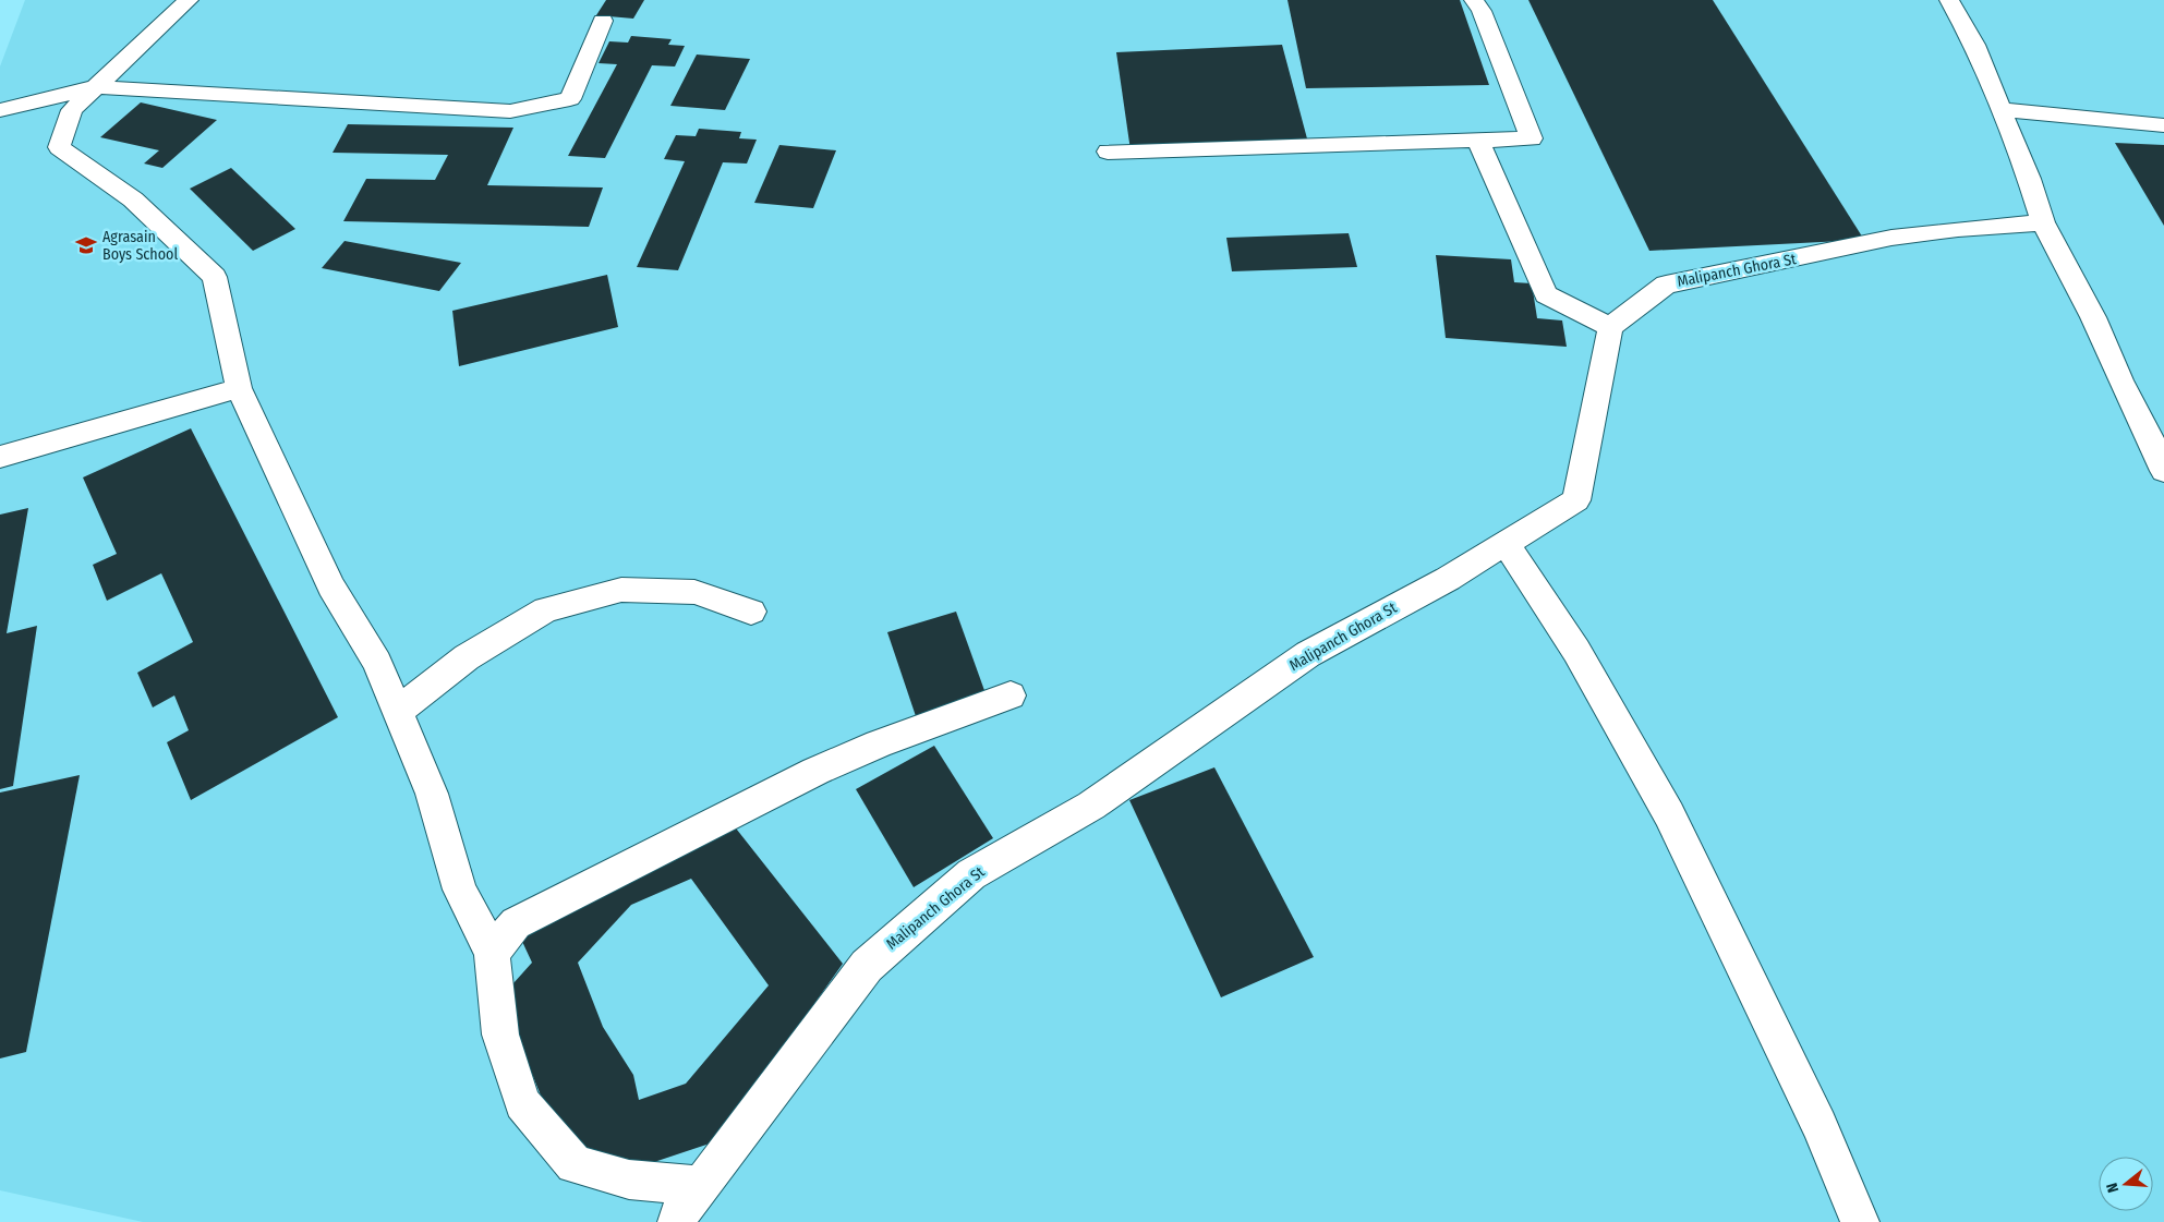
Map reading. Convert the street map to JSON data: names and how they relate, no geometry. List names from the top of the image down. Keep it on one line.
{"streets":{"street":["Malipanch Ghora St"]},"places":{"school or university":["Agrasain Boys School"]},"north":"left"}
